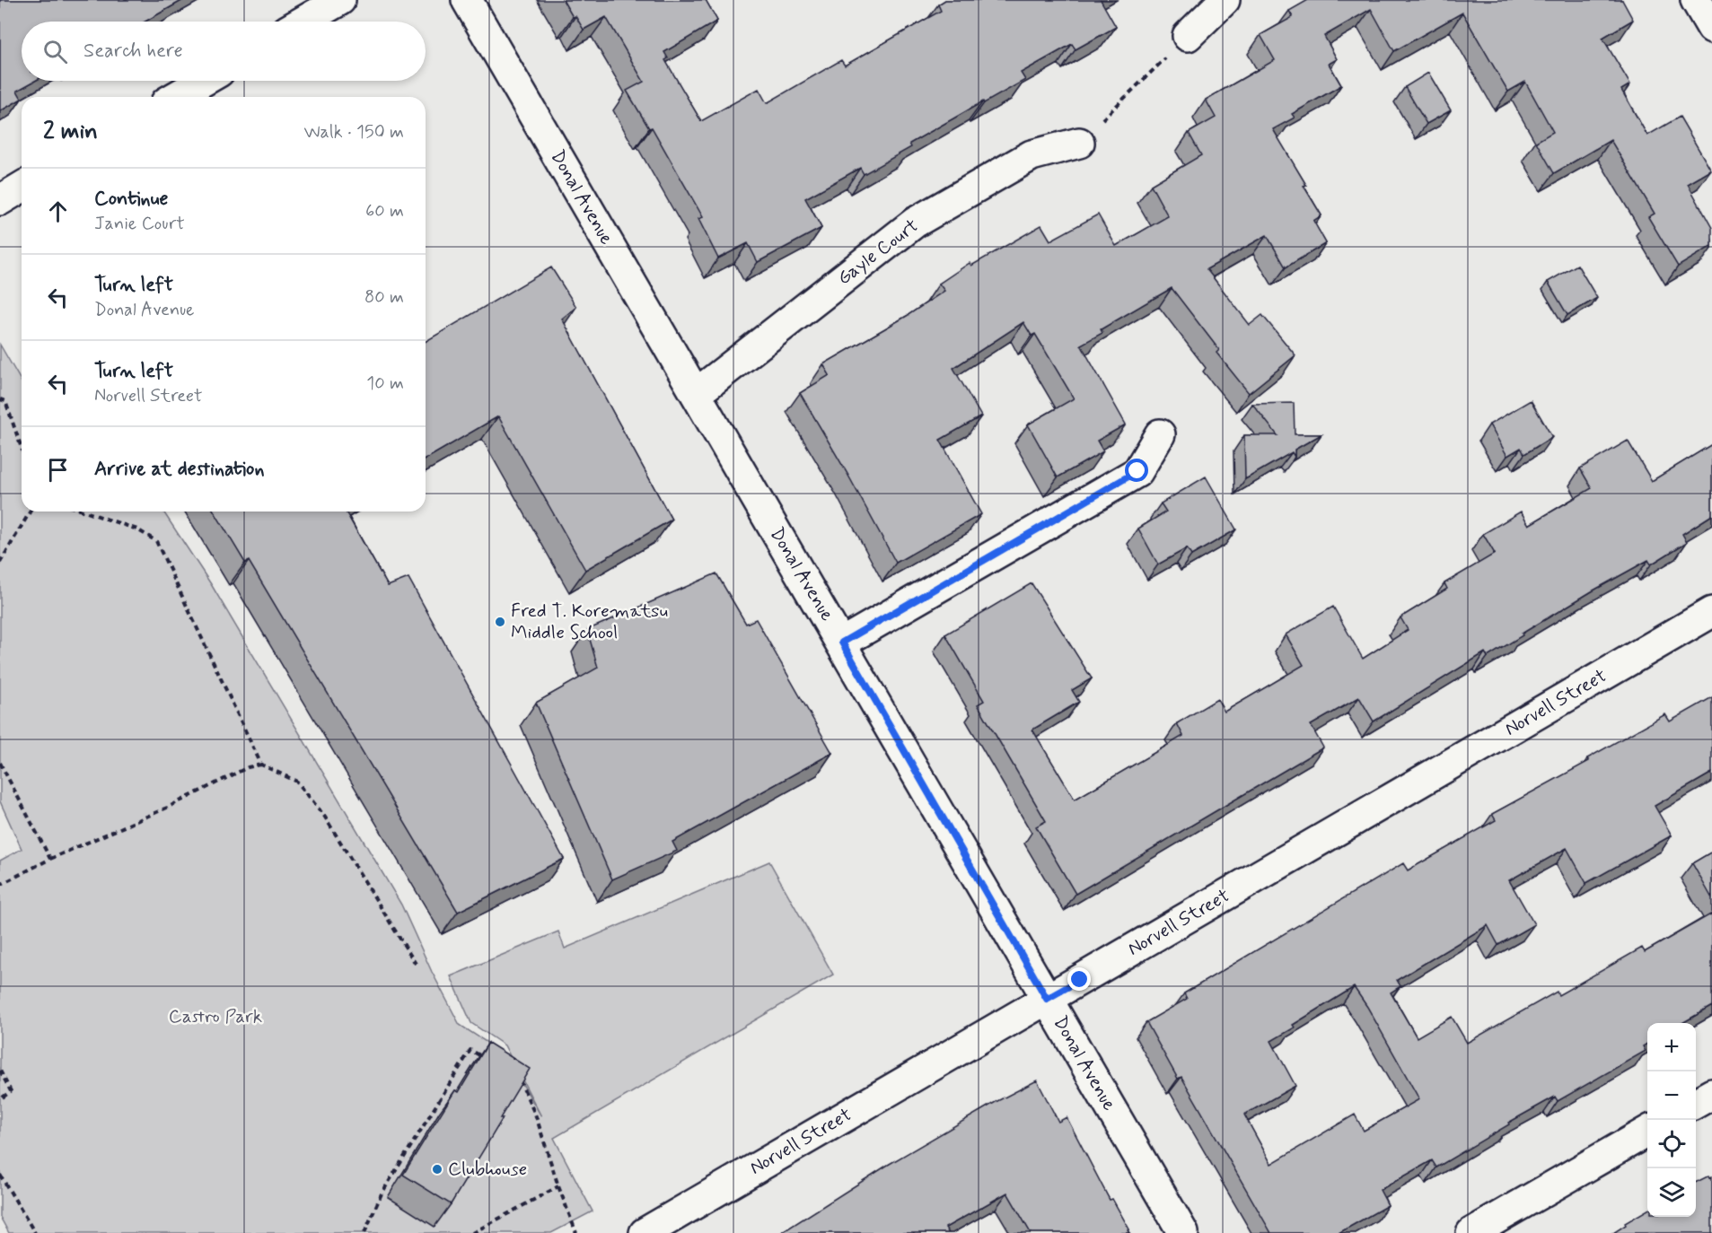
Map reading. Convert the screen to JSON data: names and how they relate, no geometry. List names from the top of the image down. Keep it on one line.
{"streets":{"street":["Donal Avenue","Gayle Court","Norvell Street"]},"crossings":[["Donal Avenue","Gayle Court"],["Donal Avenue","Norvell Street"]],"parks":["Castro Park"],"places":["Fred T. Korematsu Middle School","Clubhouse"],"page":{"search":"Search here","heading":["2 min","Walk · 150 m"],"list":[["Continue","Janie Court","60 m"],["Turn left","Donal Avenue","80 m"],["Turn left","Norvell Street","10 m"],"Arrive at destination"],"map_buttons":["+","−"]}}
